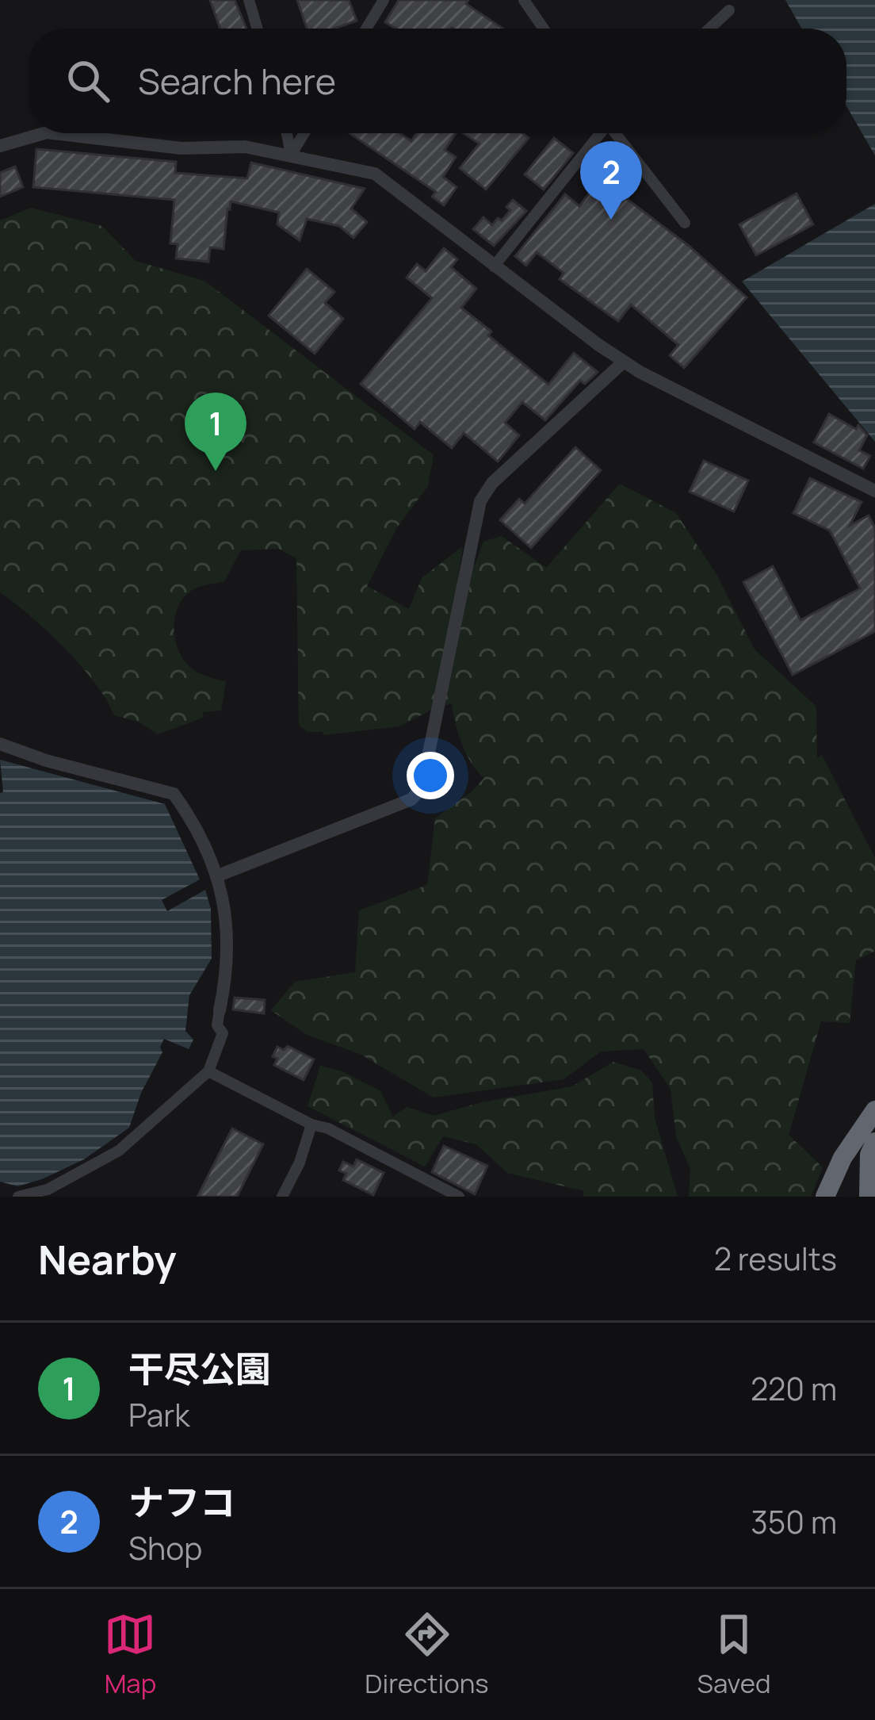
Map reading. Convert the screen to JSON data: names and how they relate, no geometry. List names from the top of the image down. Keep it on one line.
{"page":{"search":"Search here","pins":["2","1"],"heading":["Nearby","2 results"],"list":[{"mark":"1","name":"干尽公園","note":"Park","value":"220 m"},{"mark":"2","name":"ナフコ","note":"Shop","value":"350 m"}],"nav":["Map","Directions","Saved"]}}
